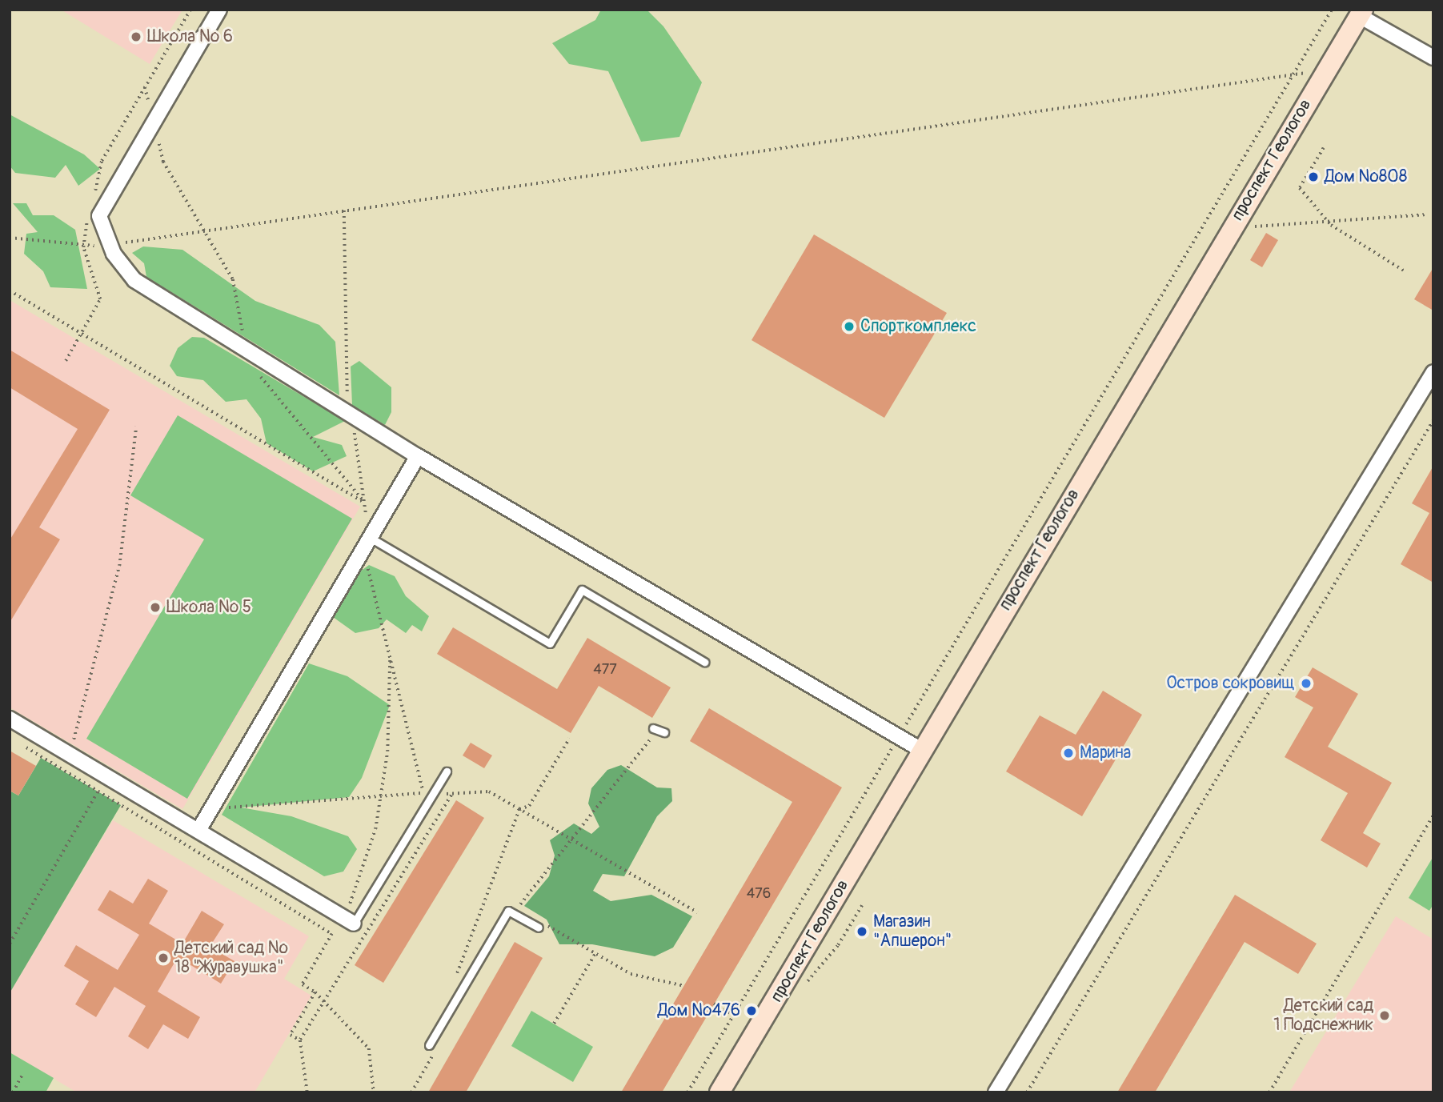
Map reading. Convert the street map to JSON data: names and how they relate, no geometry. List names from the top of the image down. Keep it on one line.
{"streets":{"street":["проспект Геологов"]},"places":["Школа № 6","Дом №808","Спорткомплекс","Школа № 5","Остров сокровищ","Марина","Магазин \"Апшерон\"","Детский сад № 18 \"Журавушка\"","Дом №476","Детский сад 1 Подснежник"],"house_numbers":["477","476"]}
